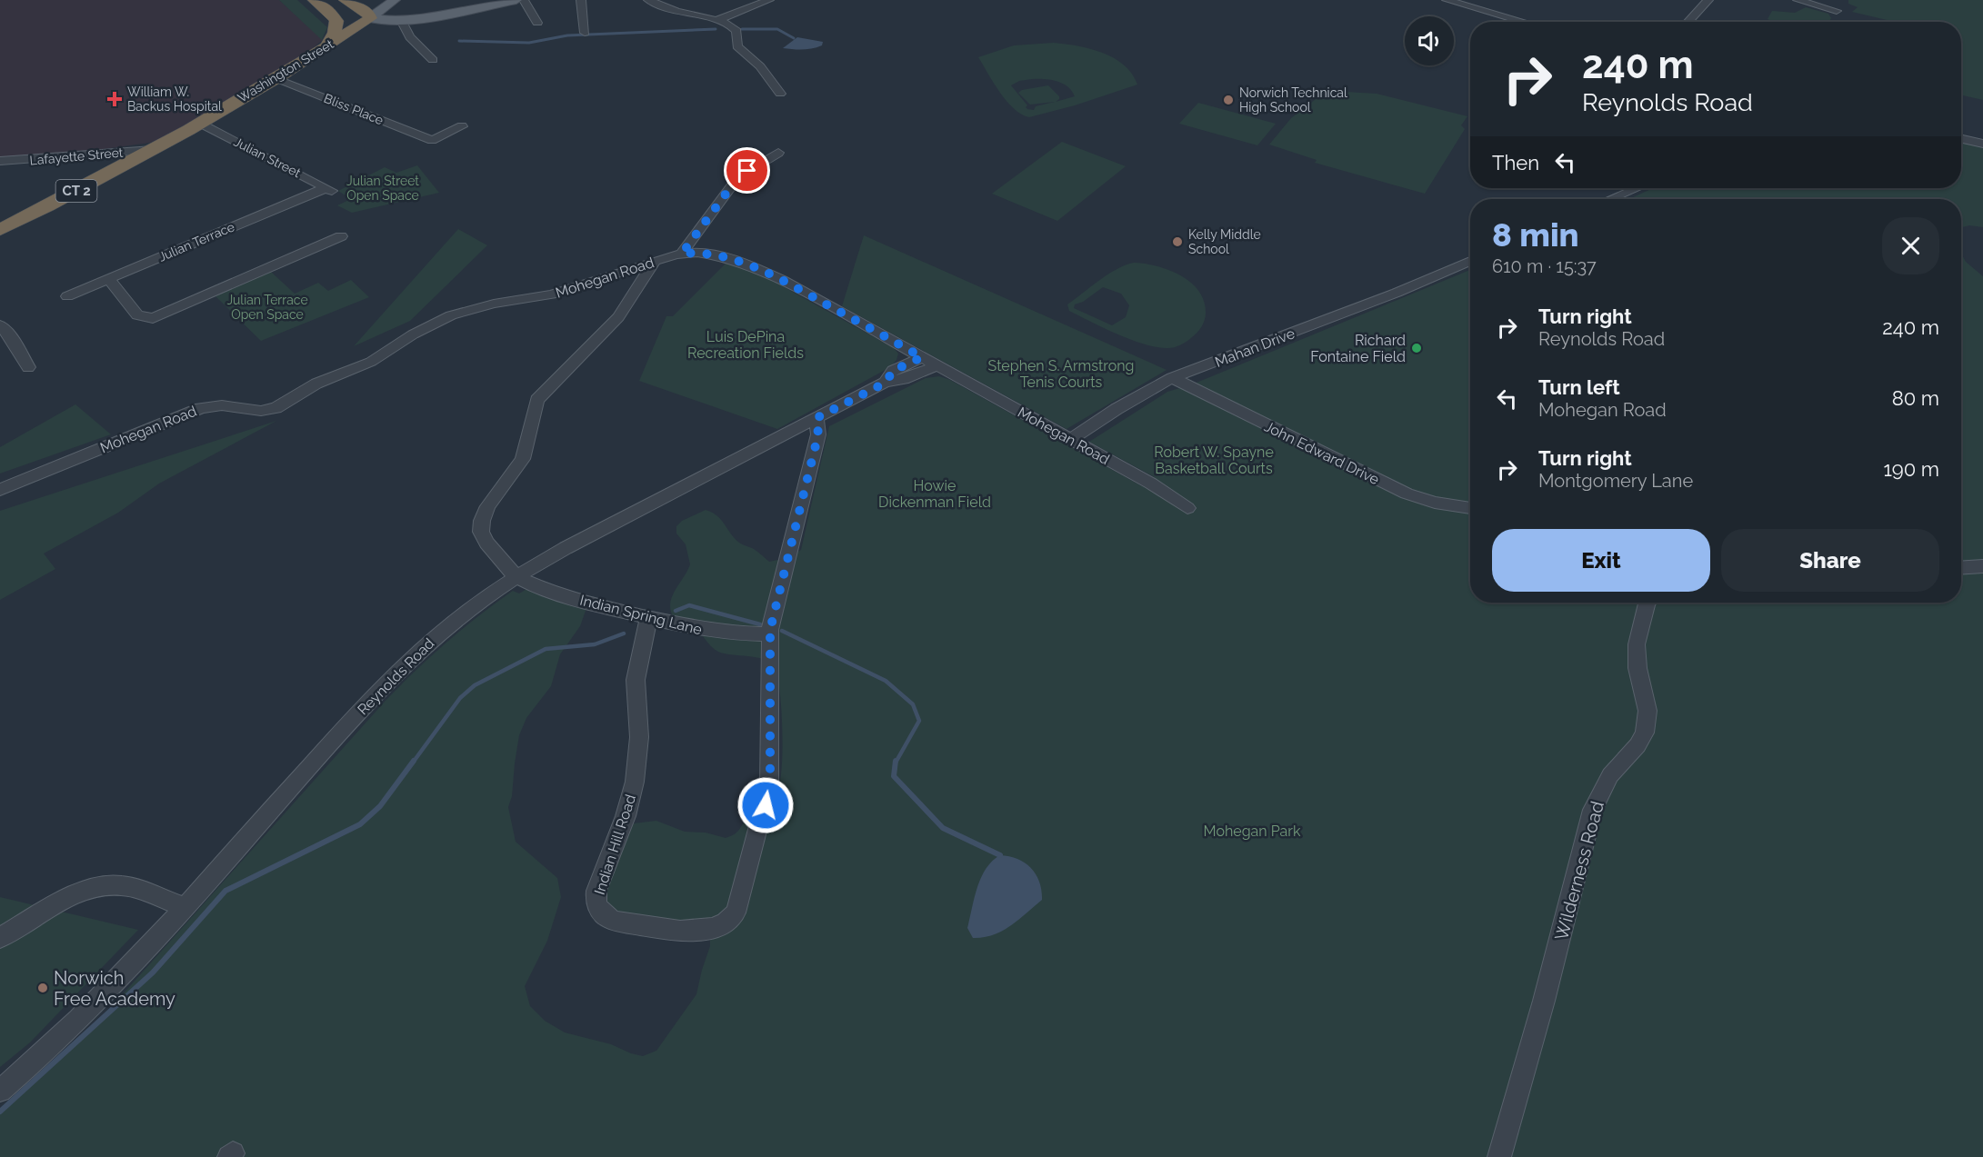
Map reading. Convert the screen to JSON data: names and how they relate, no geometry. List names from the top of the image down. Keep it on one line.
{"streets":{"highway":["Washington Street","CT 2"],"street":["Bliss Place","Lafayette Street","Julian Street","Julian Terrace","Mohegan Road","Mahan Drive","John Edward Drive","Indian Spring Lane","Reynolds Road","Indian Hill Road","Wilderness Road"]},"crossings":[["Washington Street","Bliss Place"],["Washington Street","Lafayette Street"],["Washington Street","Julian Street"],["Julian Street","Julian Terrace"],["Mohegan Road","Mahan Drive"],["Mohegan Road","Indian Spring Lane"],["Mohegan Road","Reynolds Road"],["Mahan Drive","John Edward Drive"],["Indian Spring Lane","Reynolds Road"],["Indian Spring Lane","Indian Hill Road"]],"parks":["Julian Street Open Space","Julian Terrace Open Space","Luis DePina Recreation Fields","Stephen S. Armstrong Tenis Courts","Robert W. Spayne Basketball Courts","Howie Dickenman Field","Mohegan Park"],"places":{"health":["William W. Backus Hospital"],"other":["Norwich Technical High School","Kelly Middle School","Richard Fontaine Field","Norwich Free Academy"]},"page":{"turn":["240 m","Reynolds Road"],"then":"Then","heading":["8 min","610 m · 15:37"],"list":[{"name":"Turn right","note":"Reynolds Road","value":"240 m"},{"name":"Turn left","note":"Mohegan Road","value":"80 m"},{"name":"Turn right","note":"Montgomery Lane","value":"190 m"}],"buttons":["Exit","Share"]}}
